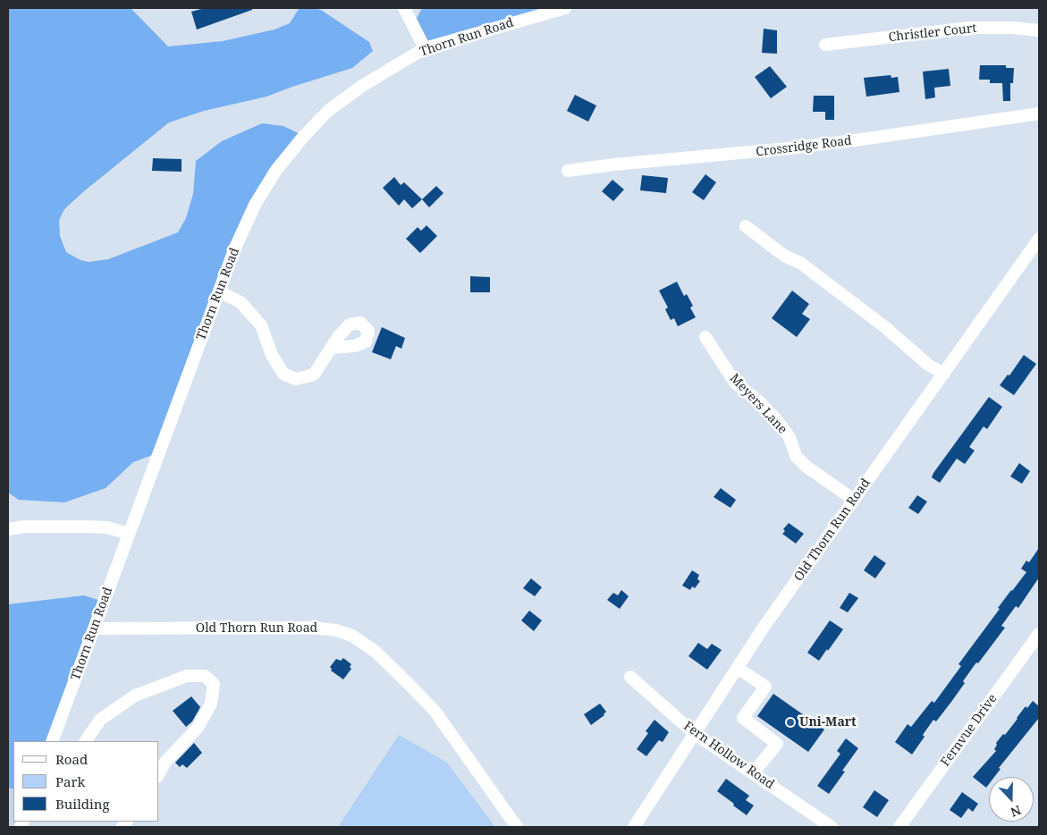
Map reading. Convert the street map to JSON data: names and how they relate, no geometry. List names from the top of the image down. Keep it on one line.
{"streets":{"street":["Christler Court","Thorn Run Road","Crossridge Road","Meyers Lane","Old Thorn Run Road","Fernvue Drive","Fern Hollow Road"]},"crossings":[["Thorn Run Road","Old Thorn Run Road"],["Meyers Lane","Old Thorn Run Road"],["Old Thorn Run Road","Fern Hollow Road"]],"places":["Uni-Mart"],"legend":["Road","Park","Building"],"north":"bottom"}
